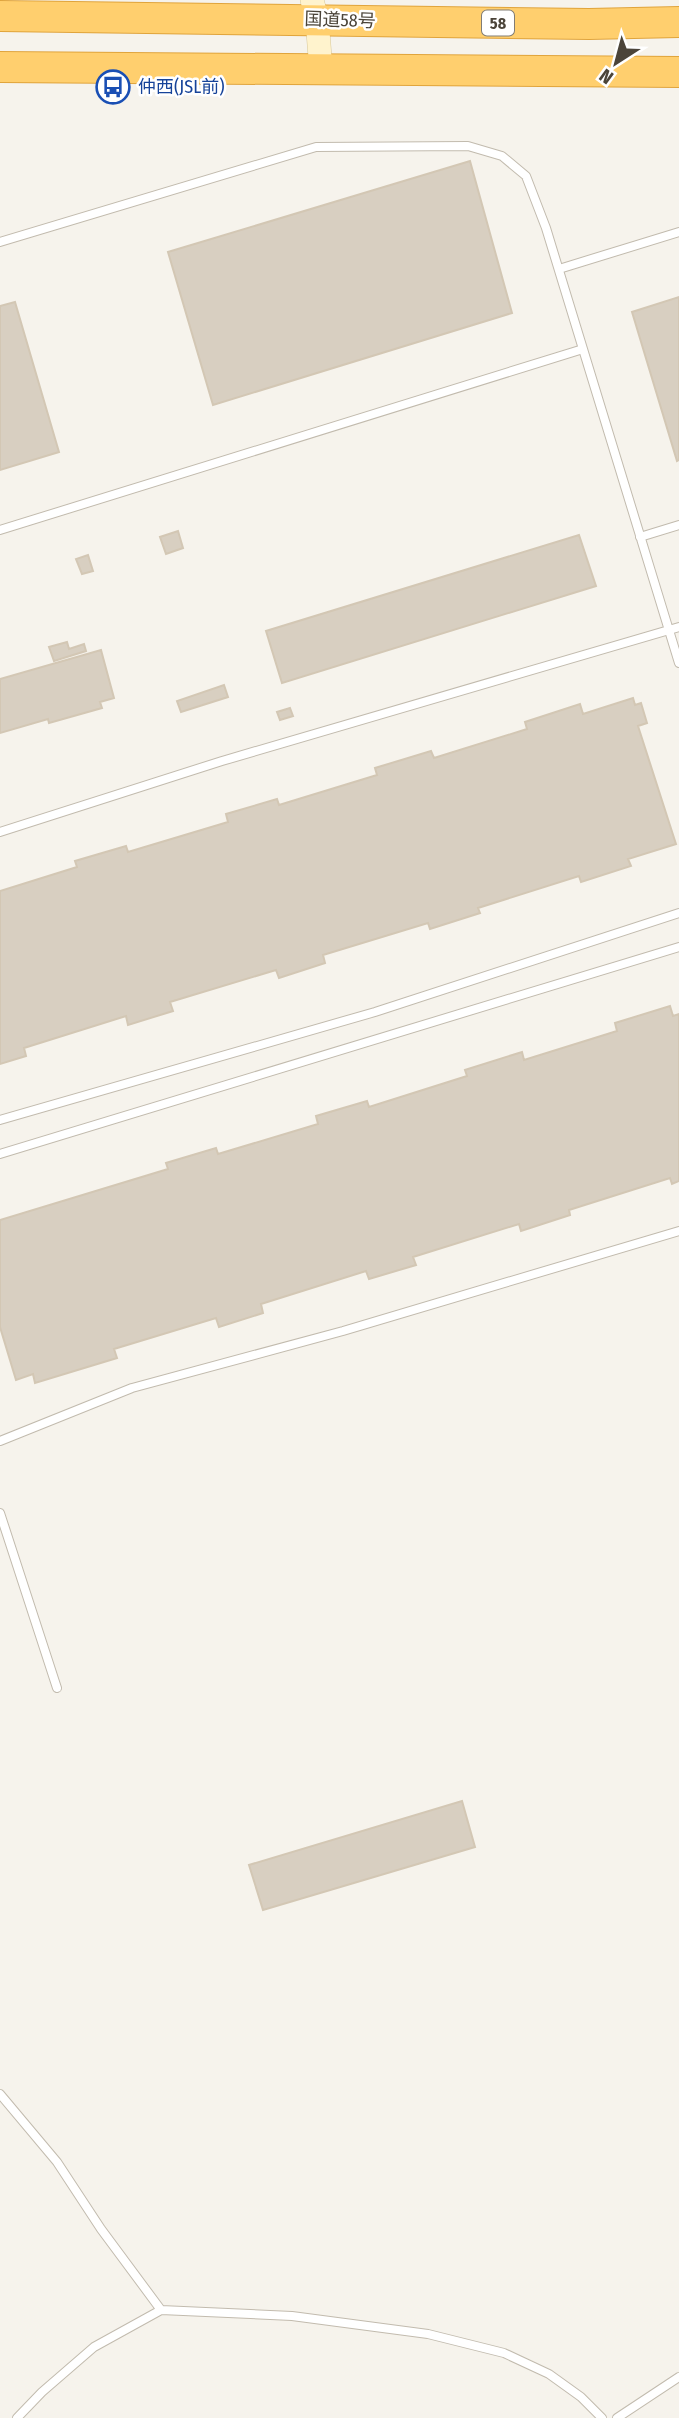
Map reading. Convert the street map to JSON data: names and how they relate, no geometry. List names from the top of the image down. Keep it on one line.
{"streets":{"highway":["国道58号","58"]},"places":{"bus stop":["仲西(JSL前)"]},"north":"bottom left"}
